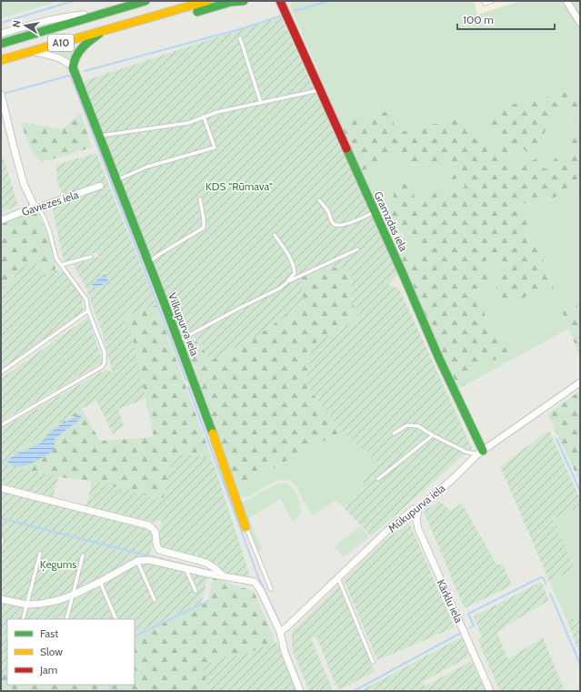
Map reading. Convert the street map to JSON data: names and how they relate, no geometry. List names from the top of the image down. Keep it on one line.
{"streets":{"main road":["A10","Gramzdas iela","Vilkupurva iela"],"street":["Gaviezes iela","Mūkupurva iela","Kārklu iela"]},"crossings":[["Gramzdas iela","Mūkupurva iela"],["Mūkupurva iela","Kārklu iela"]],"parks":["KDS \"Rūmava\"","Ķegums"],"legend":["Fast","Slow","Jam"],"scale_bar":"100 m","north":"left"}
